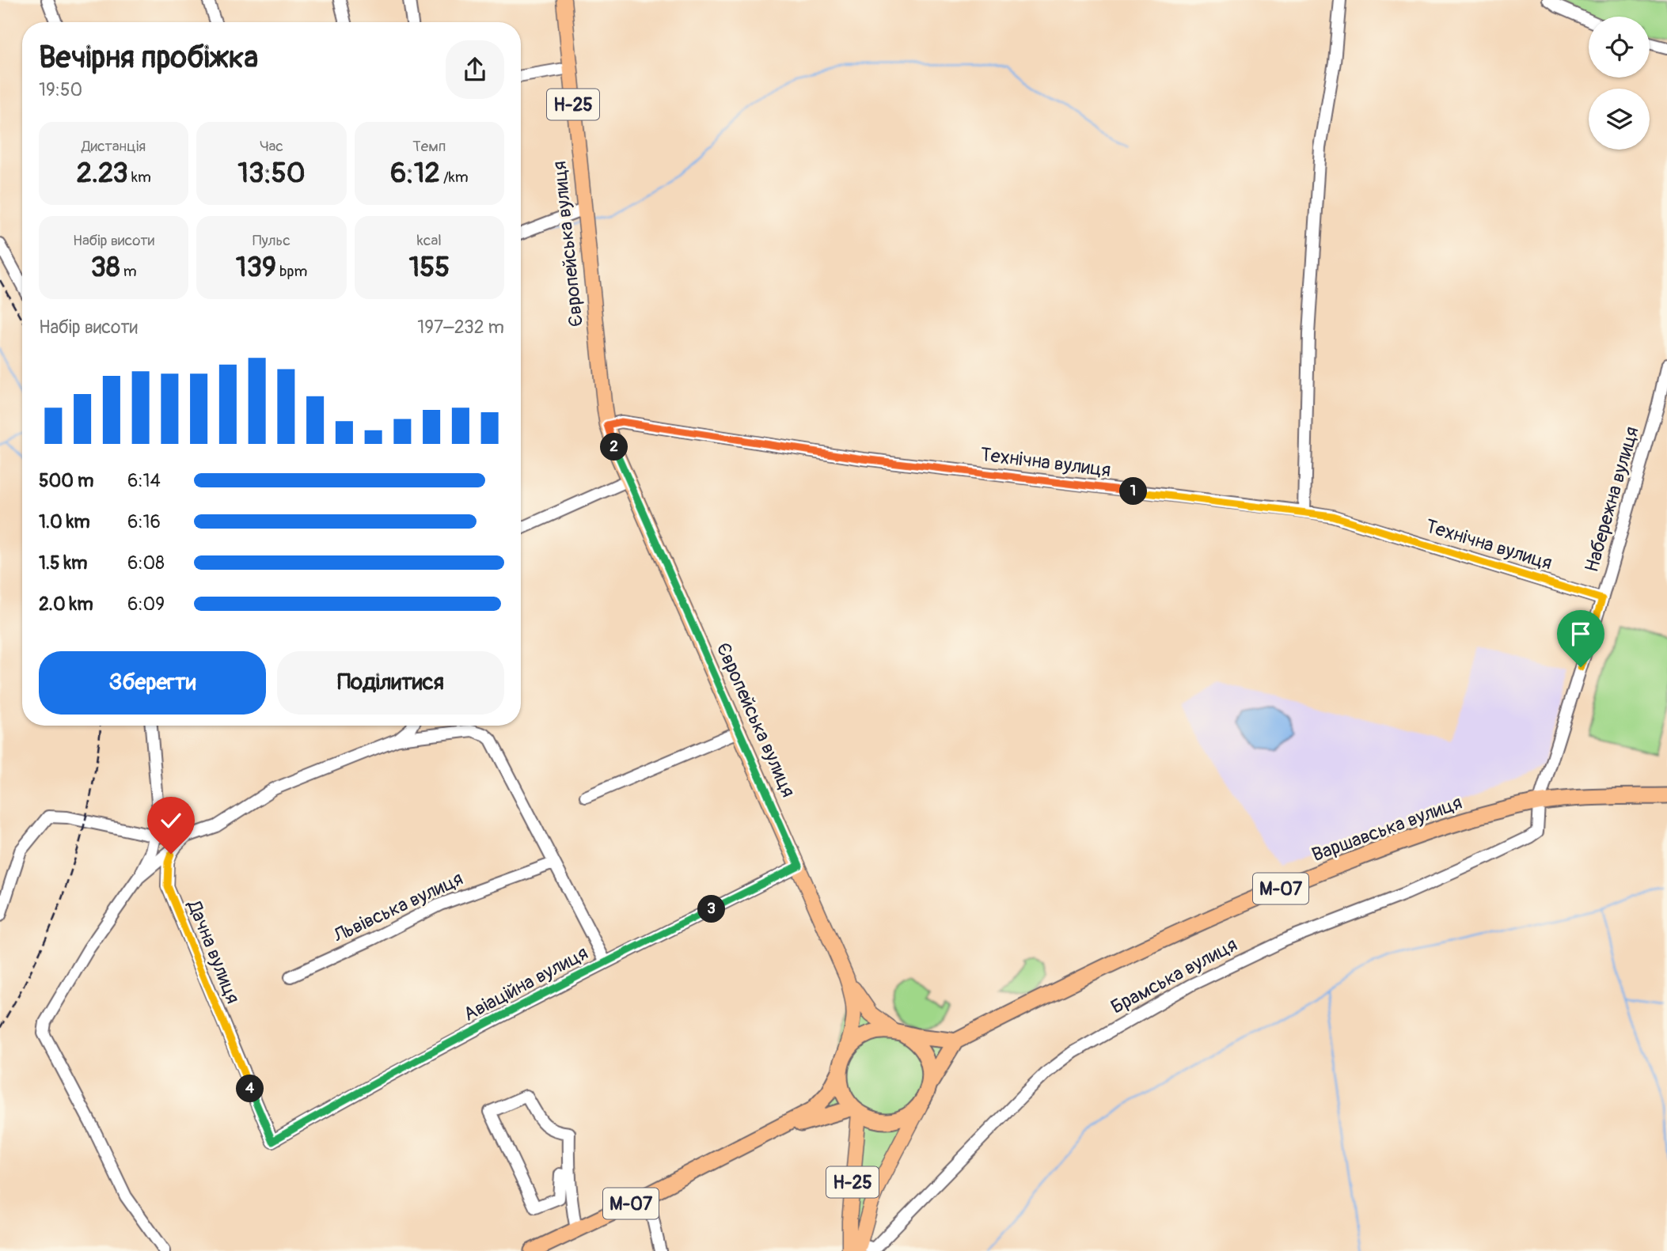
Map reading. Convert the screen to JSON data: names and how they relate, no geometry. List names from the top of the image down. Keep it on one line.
{"streets":{"highway":["Н-25","Варшавська вулиця","М-07"],"main road":["Європейська вулиця"],"street":["Технічна вулиця","Набережна вулиця","Львівська вулиця","Дачна вулиця","Брамська вулиця","Авіаційна вулиця"]},"crossings":[["Н-25","Європейська вулиця"],["Н-25","М-07"],["Н-25","Брамська вулиця"],["Європейська вулиця","Технічна вулиця"],["Європейська вулиця","М-07"],["Європейська вулиця","Авіаційна вулиця"],["Технічна вулиця","Набережна вулиця"],["Набережна вулиця","Варшавська вулиця"],["Набережна вулиця","Брамська вулиця"],["Варшавська вулиця","М-07"],["Варшавська вулиця","Брамська вулиця"],["Дачна вулиця","Авіаційна вулиця"]],"page":{"heading":["Вечірня пробіжка","19:50"],"stats":[["Дистанція","2.23 km"],["Час","13:50"],["Темп","6:12 /km"],["Набір висоти","38 m"],["Пульс","139 bpm"],["kcal","155"]],"chart":["Набір висоти","197–232 m"],"pins":["2","1","3","4"],"list":[{"name":"500 m","note":"6:14"},{"name":"1.0 km","note":"6:16"},{"name":"1.5 km","note":"6:08"},{"name":"2.0 km","note":"6:09"}],"buttons":["Зберегти","Поділитися"]}}
